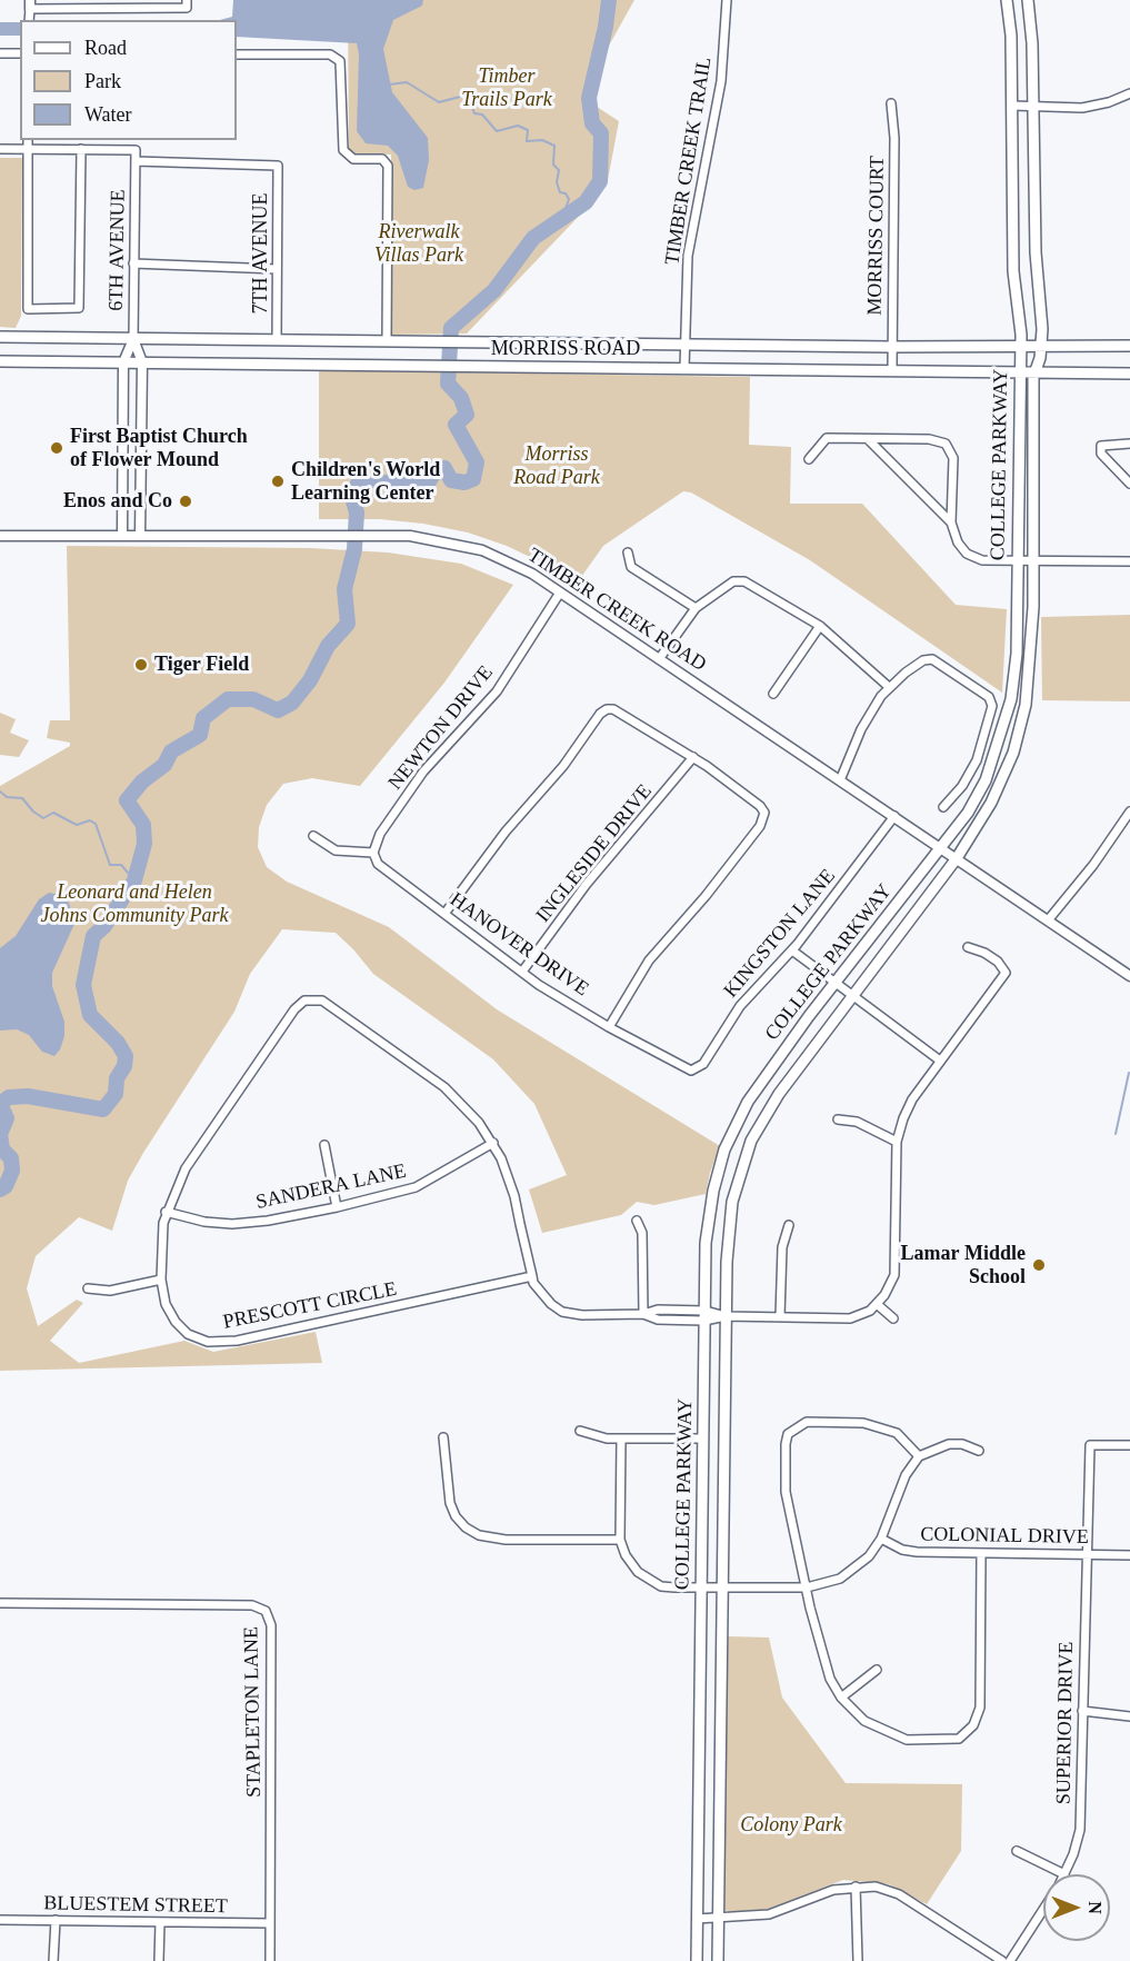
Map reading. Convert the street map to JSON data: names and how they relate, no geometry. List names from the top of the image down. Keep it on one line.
{"streets":{"main road":["MORRISS ROAD","COLLEGE PARKWAY"],"street":["TIMBER CREEK TRAIL","MORRISS COURT","6TH AVENUE","7TH AVENUE","TIMBER CREEK ROAD","NEWTON DRIVE","INGLESIDE DRIVE","KINGSTON LANE","HANOVER DRIVE","SANDERA LANE","PRESCOTT CIRCLE","COLONIAL DRIVE","STAPLETON LANE","SUPERIOR DRIVE","BLUESTEM STREET"]},"crossings":[["TIMBER CREEK TRAIL","MORRISS ROAD"],["MORRISS COURT","MORRISS ROAD"],["6TH AVENUE","7TH AVENUE"],["6TH AVENUE","MORRISS ROAD"],["7TH AVENUE","MORRISS ROAD"],["MORRISS ROAD","COLLEGE PARKWAY"],["COLLEGE PARKWAY","TIMBER CREEK ROAD"],["TIMBER CREEK ROAD","NEWTON DRIVE"],["TIMBER CREEK ROAD","KINGSTON LANE"],["NEWTON DRIVE","HANOVER DRIVE"],["INGLESIDE DRIVE","HANOVER DRIVE"],["KINGSTON LANE","HANOVER DRIVE"],["SANDERA LANE","PRESCOTT CIRCLE"],["COLONIAL DRIVE","SUPERIOR DRIVE"],["STAPLETON LANE","BLUESTEM STREET"]],"parks":["Timber Trails Park","Riverwalk Villas Park","Morriss Road Park","Leonard and Helen Johns Community Park","Colony Park"],"places":["First Baptist Church of Flower Mound","Children's World Learning Center","Enos and Co","Tiger Field","Lamar Middle School"],"legend":["Road","Park","Water"],"north":"right"}
